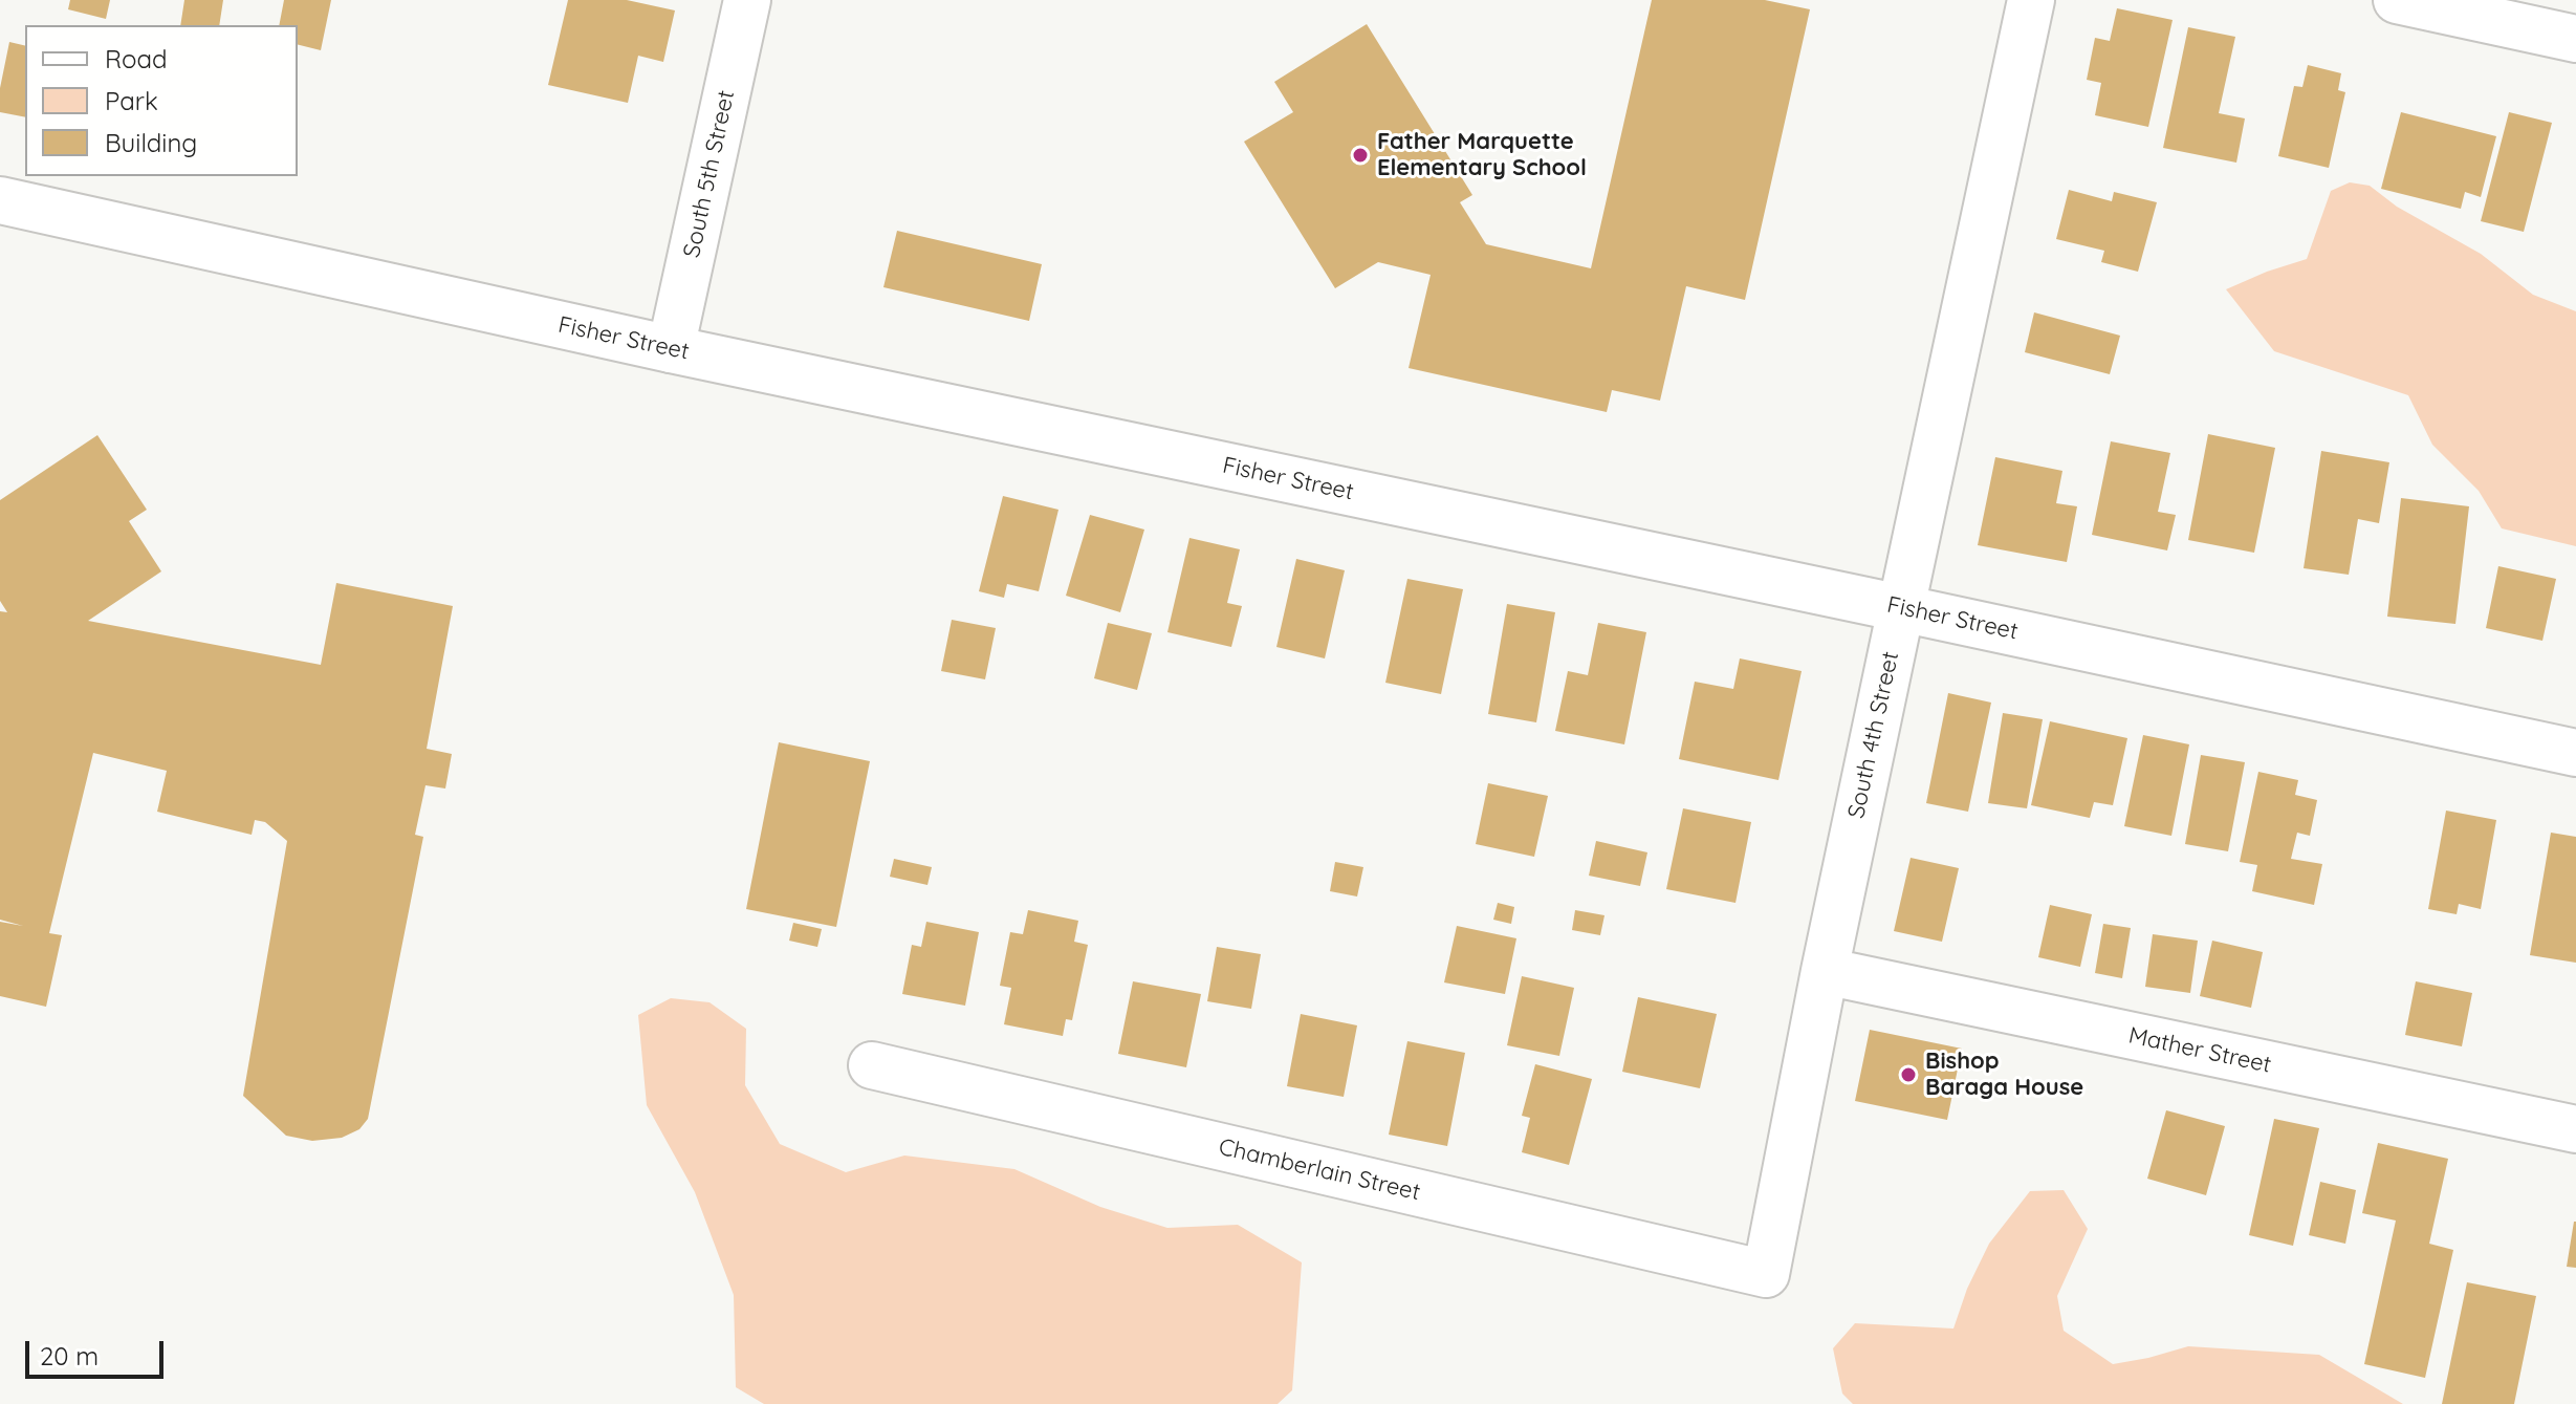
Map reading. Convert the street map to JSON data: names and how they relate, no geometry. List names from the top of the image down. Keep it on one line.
{"streets":{"street":["South 5th Street","Fisher Street","South 4th Street","Mather Street","Chamberlain Street"]},"crossings":[["South 5th Street","Fisher Street"],["Fisher Street","South 4th Street"],["South 4th Street","Mather Street"],["South 4th Street","Chamberlain Street"]],"places":["Father Marquette Elementary School","Bishop Baraga House"],"legend":["Road","Park","Building"],"scale_bar":"20 m"}
